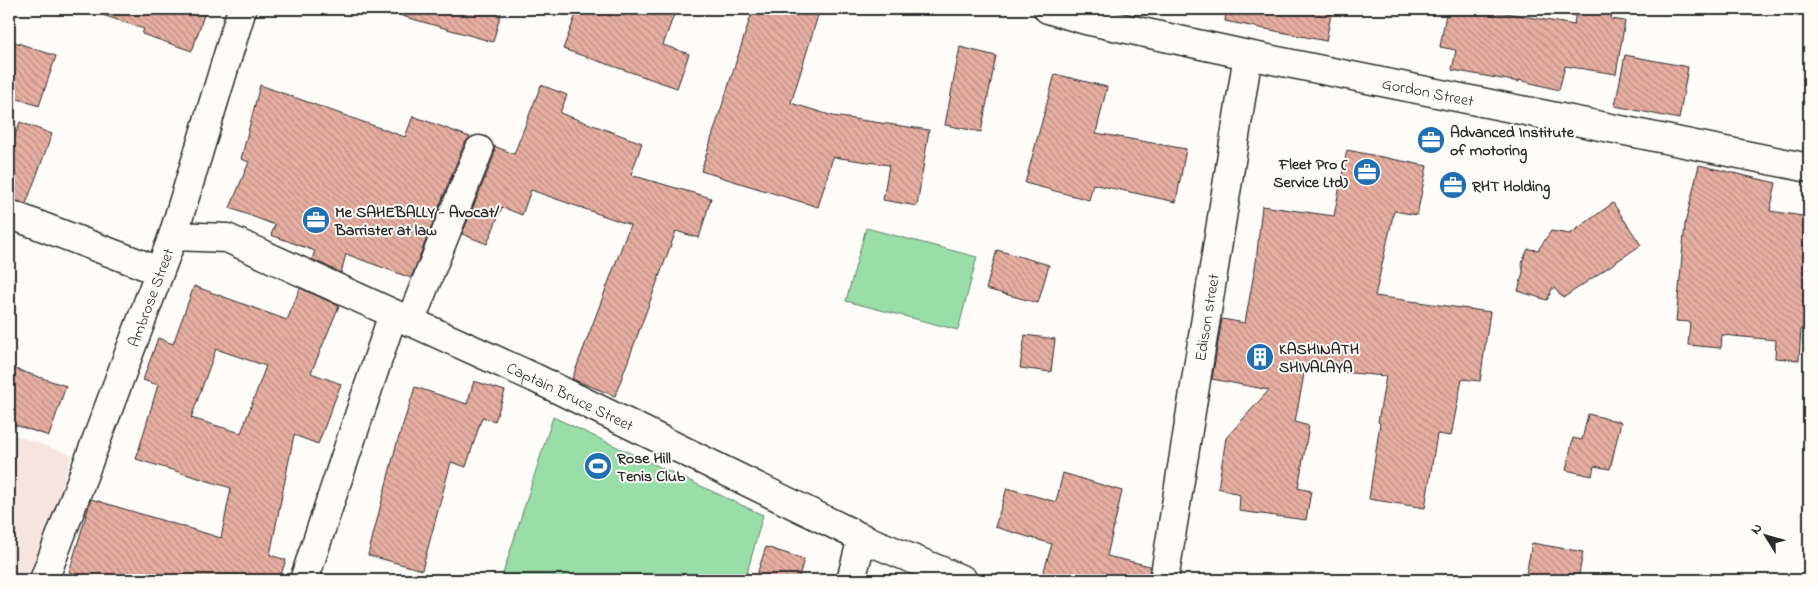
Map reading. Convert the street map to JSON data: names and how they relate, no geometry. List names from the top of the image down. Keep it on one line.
{"streets":{"street":["Gordon Street","Ambrose Street","Edison street","Captain Bruce Street"]},"crossings":[["Gordon Street","Edison street"],["Ambrose Street","Captain Bruce Street"]],"places":{"office":["Advanced Institute of motoring","Fleet Pro ( Service Ltd)","RHT Holding","Me SAHEBALLY - Avocat/ Barrister at law"],"building":["KASHINATH SHIVALAYA"],"sports":["Rose Hill Tenis Club"]},"north":"top left"}
